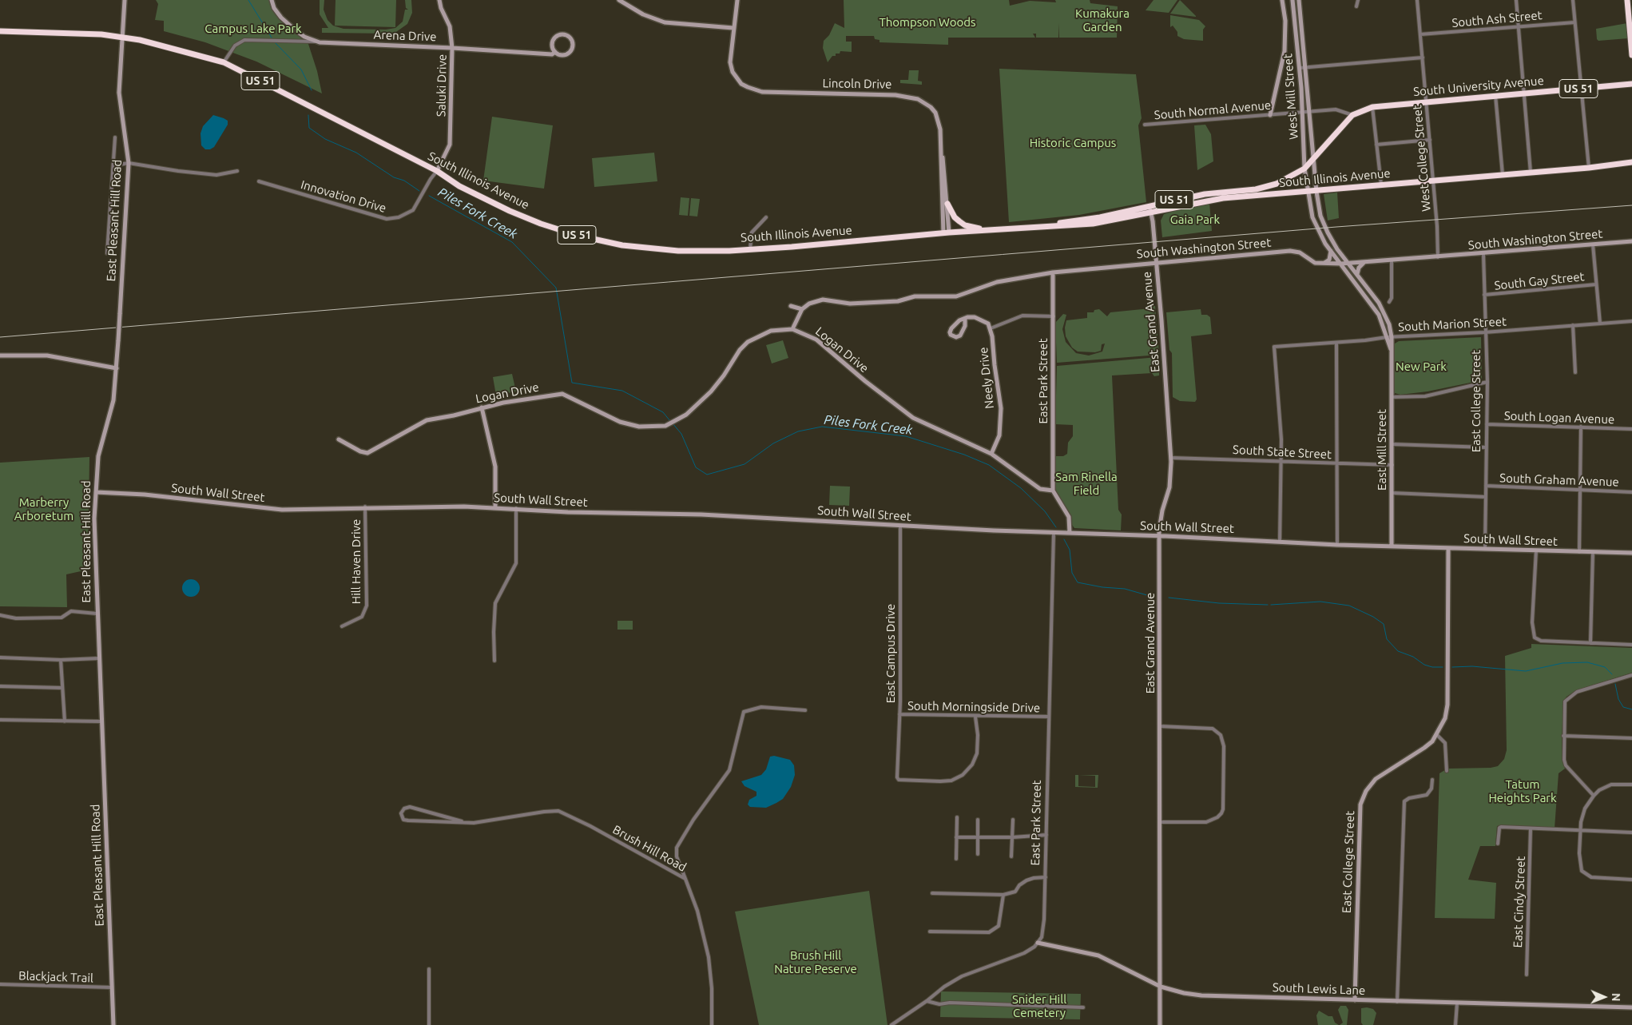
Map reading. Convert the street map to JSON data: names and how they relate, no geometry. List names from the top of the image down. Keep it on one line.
{"streets":{"highway":["US 51","South University Avenue","South Illinois Avenue"],"street":["South Ash Street","Arena Drive","Lincoln Drive","Saluki Drive","West Mill Street","South Normal Avenue","West College Street","Innovation Drive","East Pleasant Hill Road","South Washington Street","South Gay Street","East Grand Avenue","South Marion Street","Logan Drive","Neely Drive","East Park Street","East College Street","South Logan Avenue","East Mill Street","South State Street","South Graham Avenue","South Wall Street","Hill Haven Drive","East Campus Drive","South Morningside Drive","Brush Hill Road","East Cindy Street","Blackjack Trail","South Lewis Lane"]},"crossings":[["South Ash Street","West College Street"],["Arena Drive","Saluki Drive"],["Lincoln Drive","South Illinois Avenue"],["Saluki Drive","South Illinois Avenue"],["Saluki Drive","Innovation Drive"],["South University Avenue","South Normal Avenue"],["South University Avenue","West College Street"],["South University Avenue","South Illinois Avenue"],["West Mill Street","South Normal Avenue"],["West Mill Street","South Illinois Avenue"],["West Mill Street","East Mill Street"],["South Normal Avenue","South Illinois Avenue"],["West College Street","South Illinois Avenue"],["West College Street","South Washington Street"],["South Illinois Avenue","Innovation Drive"],["South Illinois Avenue","East Pleasant Hill Road"],["South Illinois Avenue","East Grand Avenue"],["South Illinois Avenue","East Mill Street"],["East Pleasant Hill Road","South Wall Street"],["East Pleasant Hill Road","Blackjack Trail"],["South Washington Street","East Grand Avenue"],["South Washington Street","East Park Street"],["South Washington Street","East College Street"],["South Washington Street","East Mill Street"],["South Gay Street","East College Street"],["East Grand Avenue","South State Street"],["East Grand Avenue","South Wall Street"],["East Grand Avenue","South Lewis Lane"],["South Marion Street","East College Street"],["South Marion Street","East Mill Street"],["South Marion Street","South State Street"],["Logan Drive","Neely Drive"],["Logan Drive","East Park Street"],["East Park Street","South Wall Street"],["East Park Street","South Morningside Drive"],["East Park Street","South Lewis Lane"],["East College Street","South Logan Avenue"],["East College Street","South Graham Avenue"],["East College Street","South Wall Street"],["East College Street","South Lewis Lane"],["East Mill Street","South State Street"],["East Mill Street","South Graham Avenue"],["East Mill Street","South Wall Street"],["South Wall Street","Hill Haven Drive"],["South Wall Street","East Campus Drive"],["East Campus Drive","South Morningside Drive"]],"water":["Piles Fork Creek"],"parks":["Kumakura Garden","Thompson Woods","Campus Lake Park","Historic Campus","Gaia Park","New Park","Sam Rinella Field","Marberry Arboretum","Tatum Heights Park","Brush Hill Nature Peserve","Snider Hill Cemetery"],"north":"right"}
